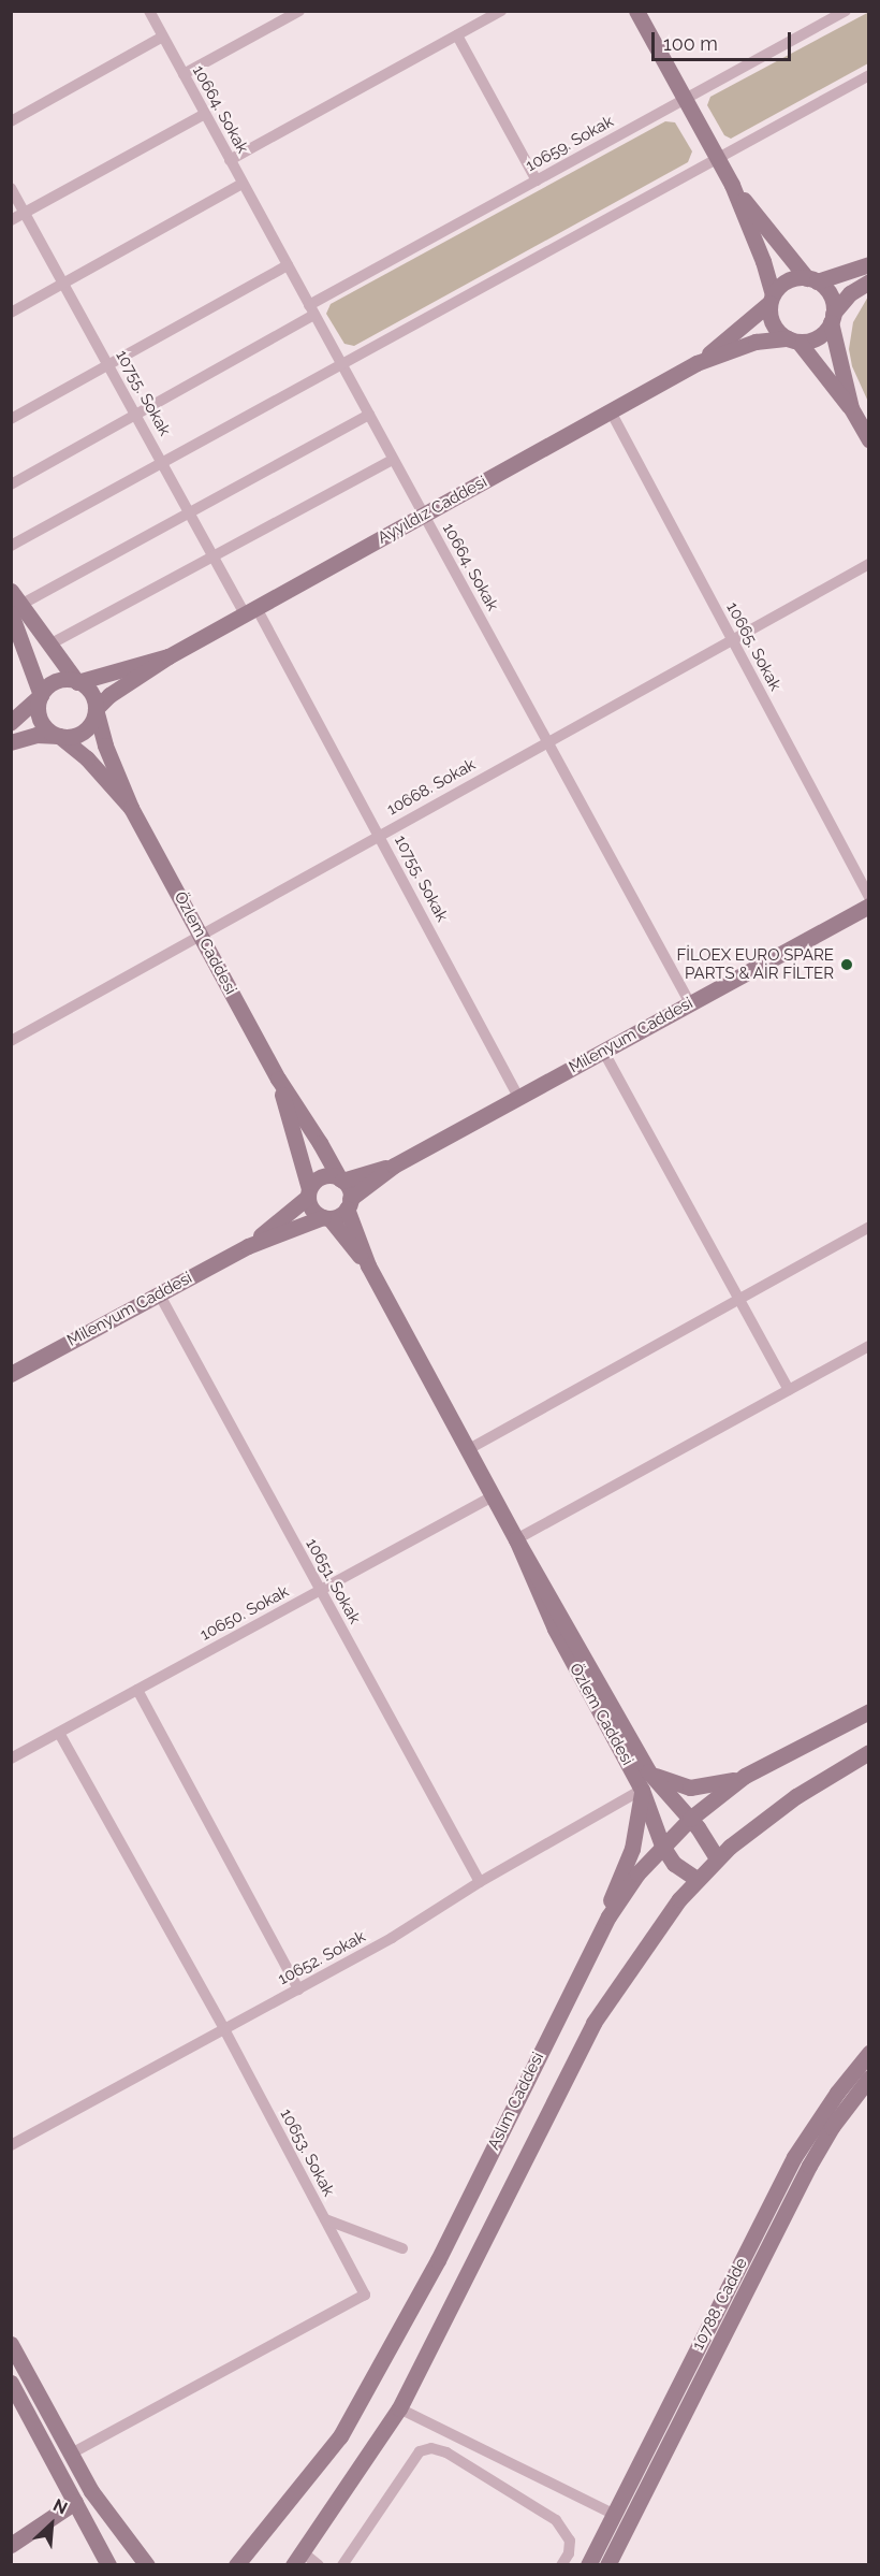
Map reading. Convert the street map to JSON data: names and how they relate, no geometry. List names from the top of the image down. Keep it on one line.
{"streets":{"street":["10664. Sokak","10659. Sokak","10755. Sokak","Ayyıldız Caddesi","10665. Sokak","10668. Sokak","Özlem Caddesi","Milenyum Caddesi","10651. Sokak","10650. Sokak","10652. Sokak","Aslım Caddesi","10653. Sokak","10788. Cadde"]},"crossings":[["10664. Sokak","10659. Sokak"],["10664. Sokak","Ayyıldız Caddesi"],["10664. Sokak","10668. Sokak"],["10664. Sokak","Milenyum Caddesi"],["10659. Sokak","10755. Sokak"],["10755. Sokak","Ayyıldız Caddesi"],["10755. Sokak","10668. Sokak"],["10755. Sokak","Milenyum Caddesi"],["Ayyıldız Caddesi","10665. Sokak"],["Ayyıldız Caddesi","Özlem Caddesi"],["10665. Sokak","10668. Sokak"],["10668. Sokak","Özlem Caddesi"],["Özlem Caddesi","10650. Sokak"],["Özlem Caddesi","10652. Sokak"],["Özlem Caddesi","Aslım Caddesi"],["Milenyum Caddesi","10651. Sokak"],["10651. Sokak","10650. Sokak"],["10651. Sokak","10652. Sokak"],["10650. Sokak","10653. Sokak"],["10652. Sokak","10653. Sokak"]],"places":["FİLOEX EURO SPARE PARTS & AİR FİLTER"],"scale_bar":"100 m","north":"top right"}
